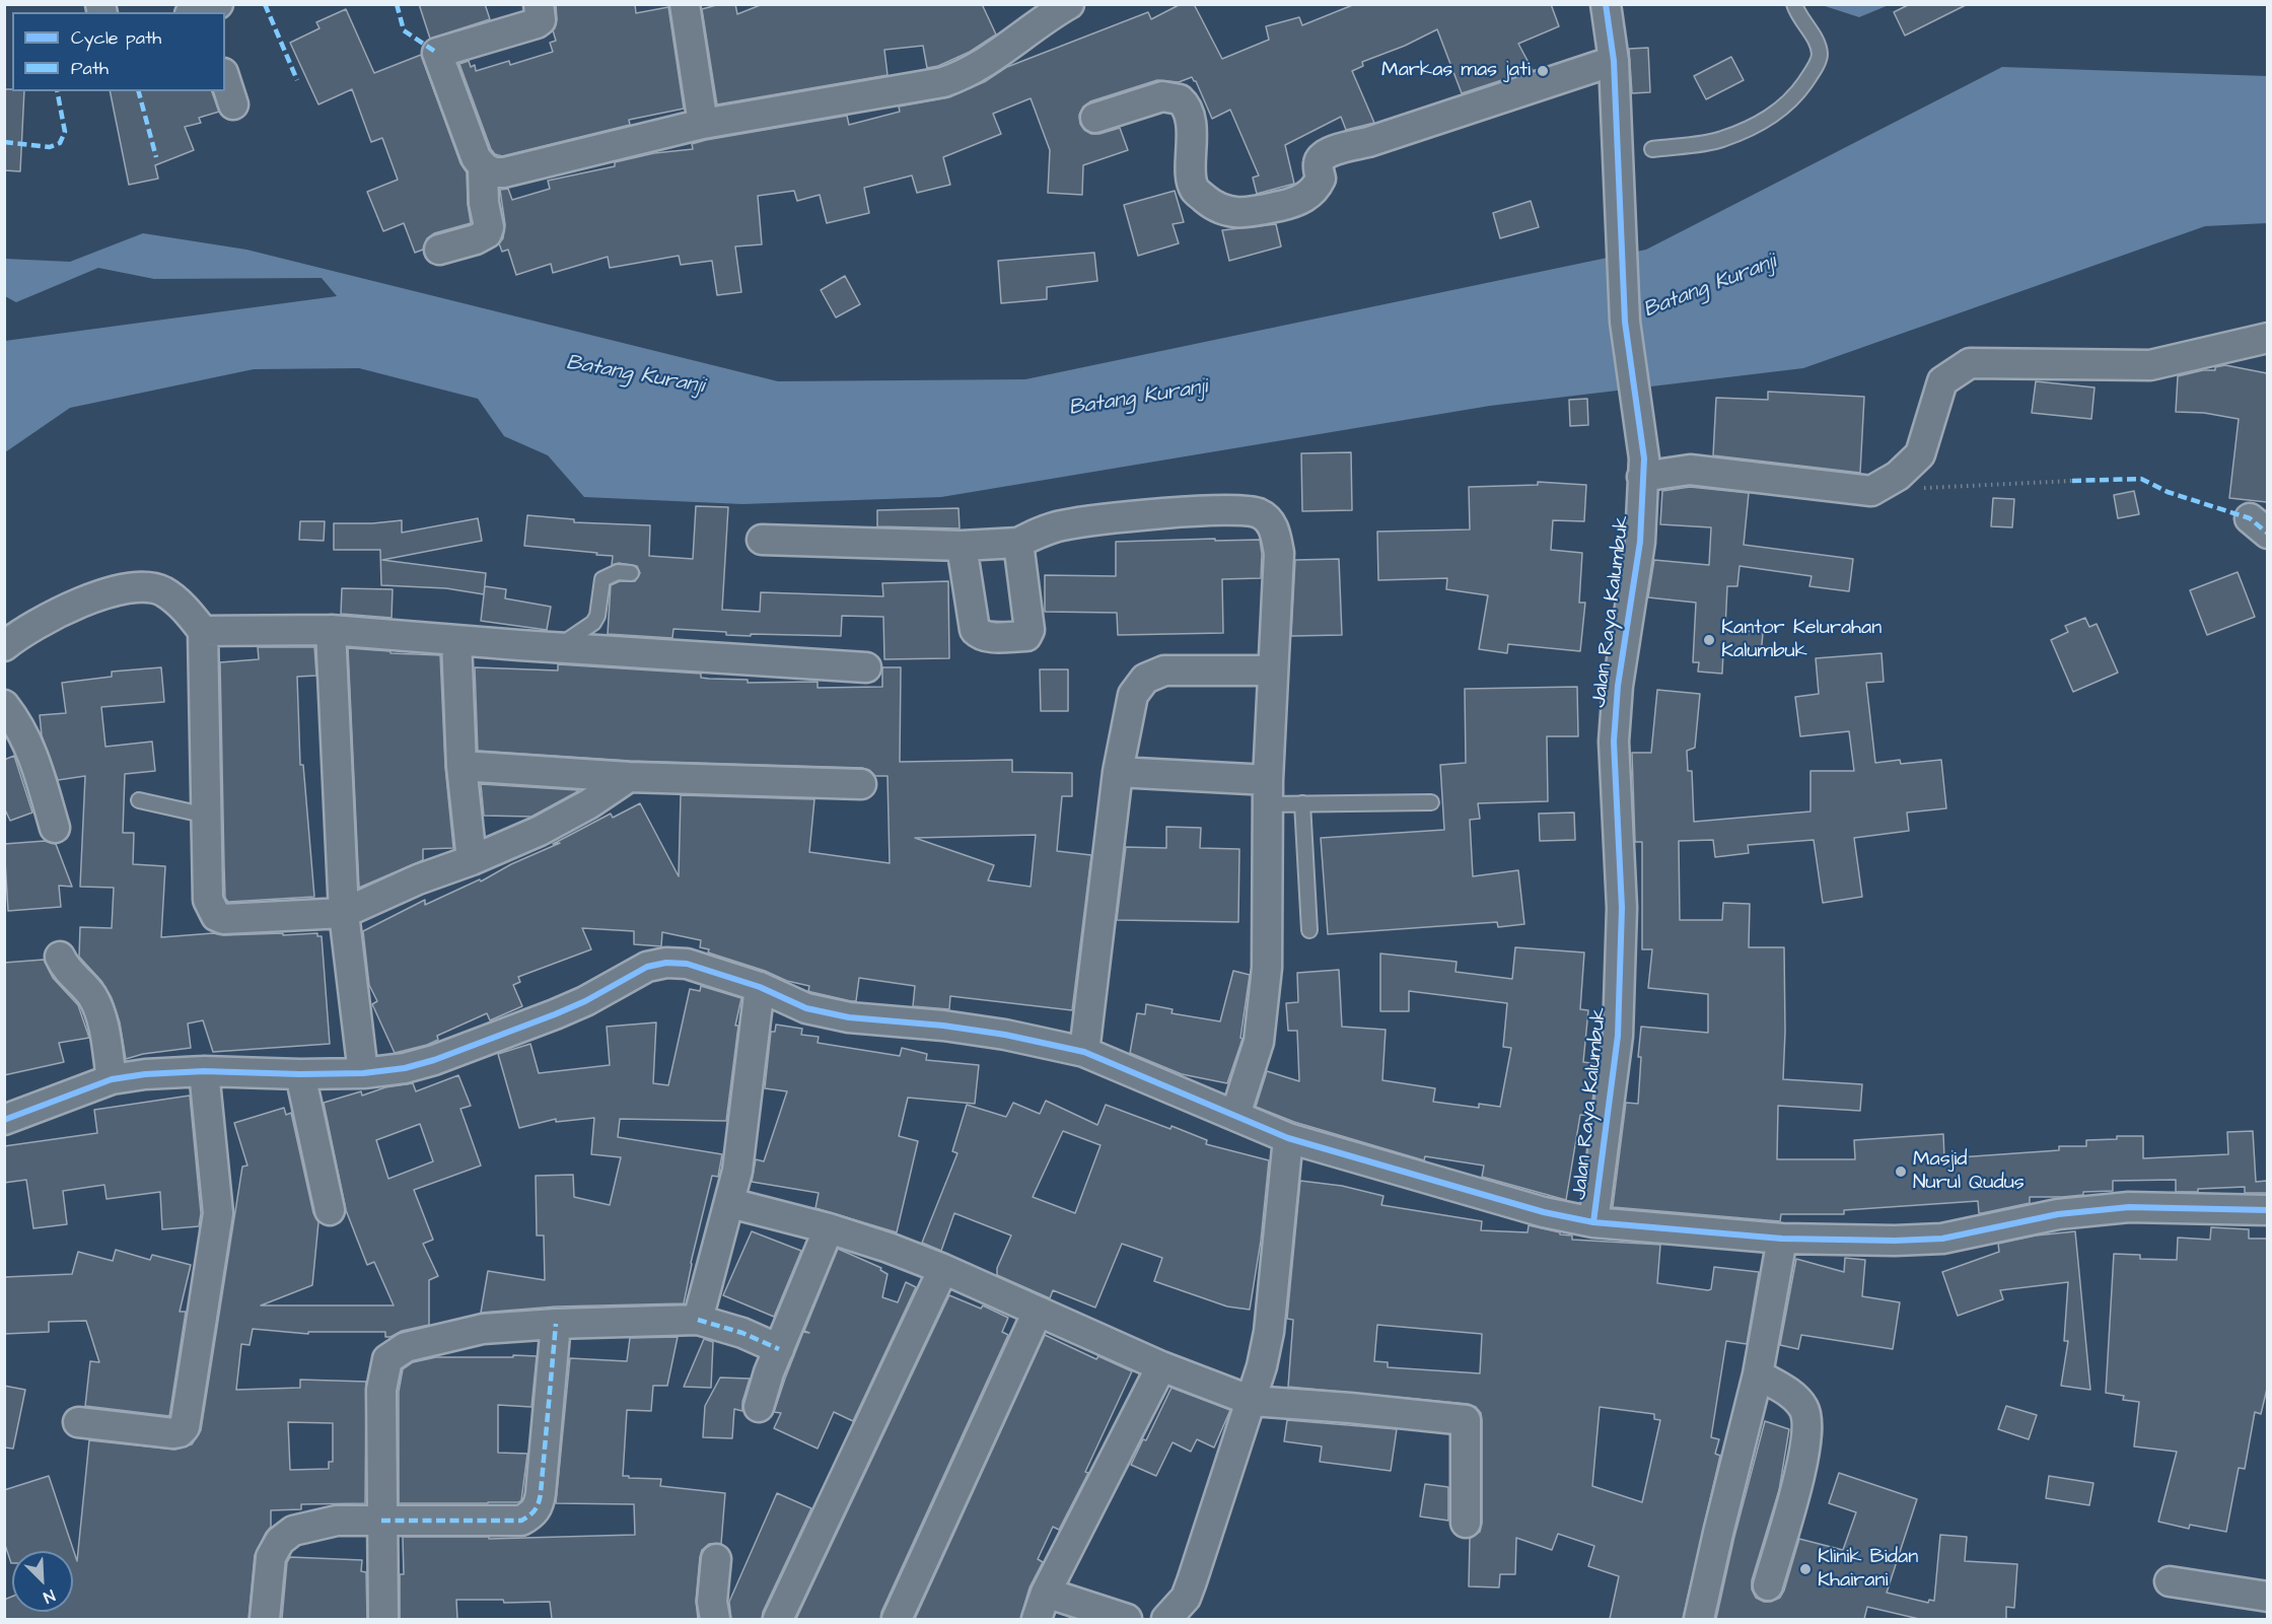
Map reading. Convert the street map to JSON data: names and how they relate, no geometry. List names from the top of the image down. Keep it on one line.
{"streets":{"street":["Jalan Raya Kalumbuk"]},"water":["Batang Kuranji"],"places":["Markas mas jati","Kantor Kelurahan Kalumbuk","Masjid Nurul Qudus","Klinik Bidan Khairani"],"legend":["Cycle path","Path"],"north":"bottom right"}
